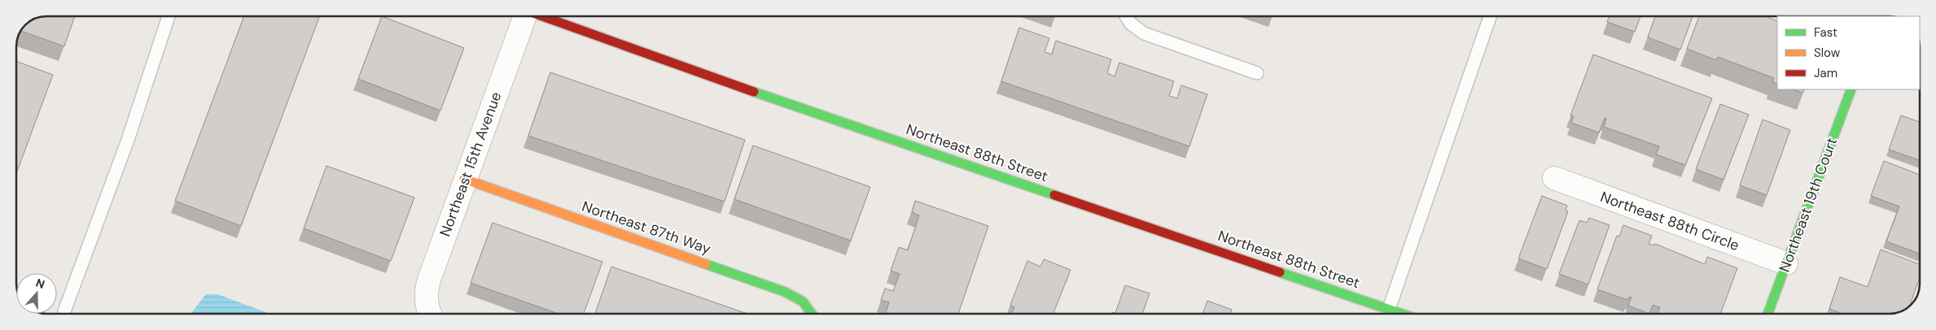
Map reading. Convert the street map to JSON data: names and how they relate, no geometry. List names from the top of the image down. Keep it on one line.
{"streets":{"street":["Northeast 88th Street","Northeast 15th Avenue","Northeast 19th Court","Northeast 88th Circle","Northeast 87th Way"]},"crossings":[["Northeast 15th Avenue","Northeast 87th Way"],["Northeast 19th Court","Northeast 88th Circle"]],"legend":["Fast","Slow","Jam"],"north":"top"}
